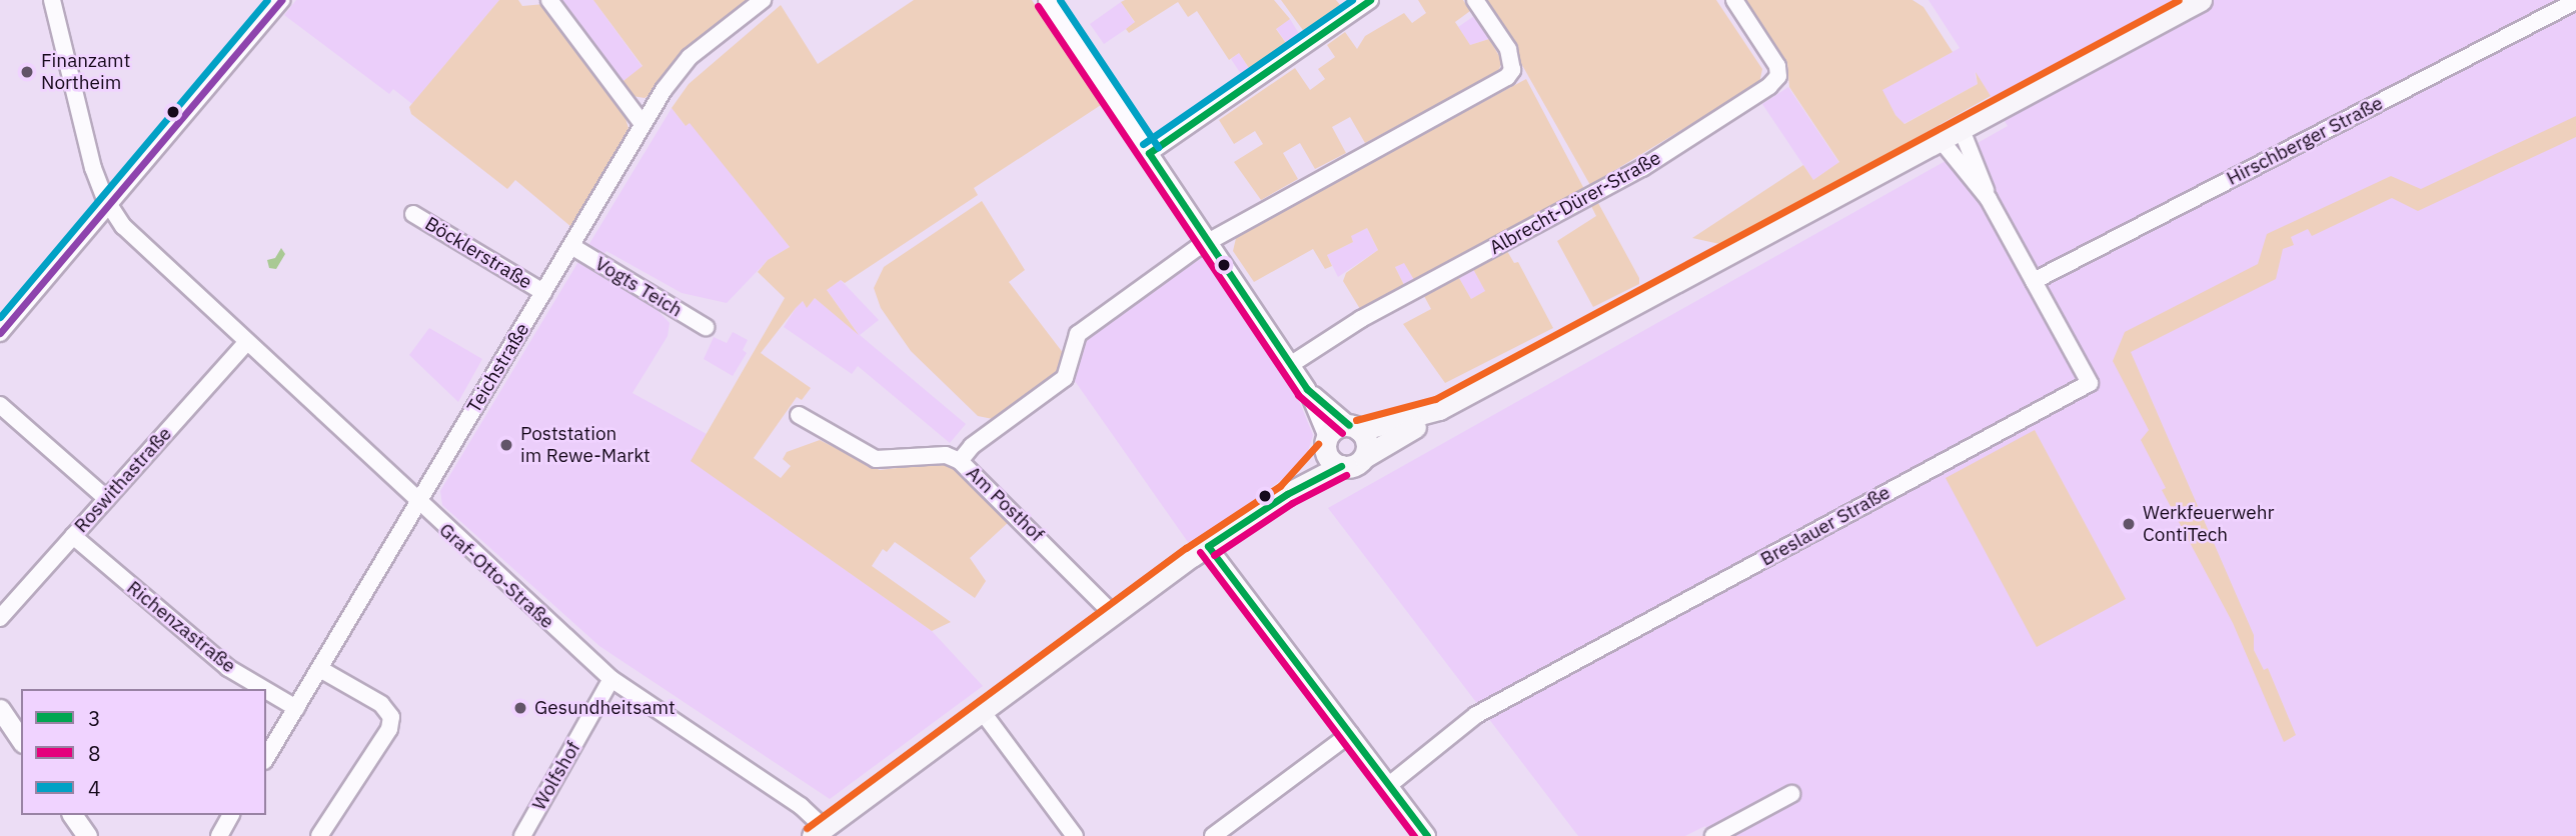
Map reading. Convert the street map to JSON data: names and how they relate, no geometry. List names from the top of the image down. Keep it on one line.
{"streets":{"street":["Hirschberger Straße","Albrecht-Dürer-Straße","Böcklerstraße","Vogts Teich","Teichstraße","Roswithastraße","Am Posthof","Breslauer Straße","Graf-Otto-Straße","Richenzastraße","Wolfshof"]},"crossings":[["Hirschberger Straße","Breslauer Straße"],["Böcklerstraße","Teichstraße"],["Vogts Teich","Teichstraße"],["Teichstraße","Graf-Otto-Straße"],["Teichstraße","Richenzastraße"],["Roswithastraße","Graf-Otto-Straße"],["Roswithastraße","Richenzastraße"],["Graf-Otto-Straße","Wolfshof"]],"places":["Finanzamt Northeim","Poststation im Rewe-Markt","Werkfeuerwehr ContiTech","Gesundheitsamt"],"lines":["transit line 3","transit line 4","transit line 8"],"legend":["3","8","4"]}
